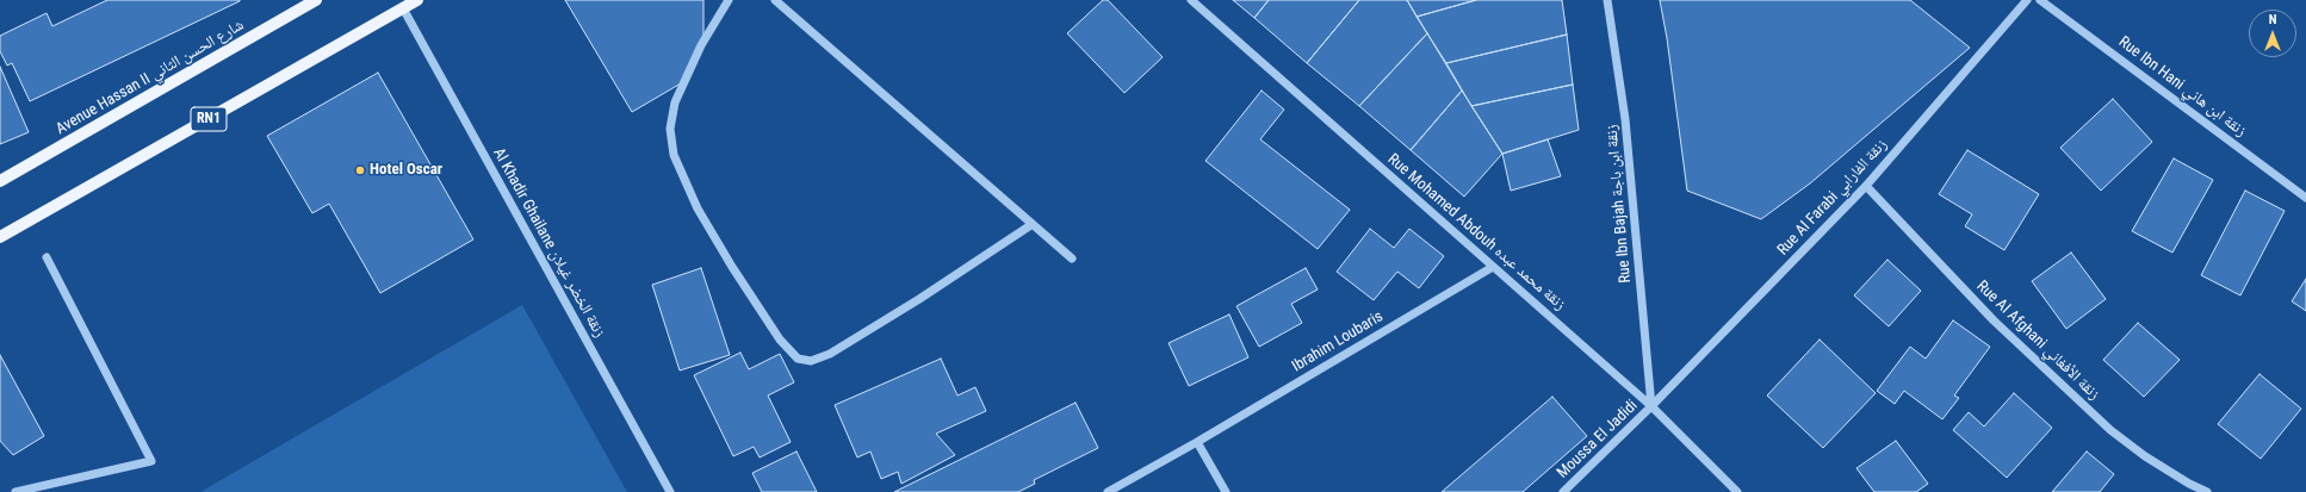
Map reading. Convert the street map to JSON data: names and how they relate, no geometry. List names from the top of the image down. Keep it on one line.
{"streets":{"main road":["Avenue Hassan II شارع الحسن الثاني","RN1"],"street":["Rue Ibn Hani زنقة ابن هاني","Rue Al Farabi زنقة الفارابي","Rue Ibn Bajah زنقة ابن باجة","Rue Mohamed Abdouh زنقة محمد عبده","Al Khadir Ghailane زنقة الخضر غيلان","Rue Al Afghani زنقة الأفغاني","Ibrahim Loubaris","Moussa El Jadidi"]},"crossings":[["RN1","Al Khadir Ghailane زنقة الخضر غيلان"],["Rue Al Farabi زنقة الفارابي","Rue Ibn Bajah زنقة ابن باجة"],["Rue Al Farabi زنقة الفارابي","Rue Mohamed Abdouh زنقة محمد عبده"],["Rue Al Farabi زنقة الفارابي","Rue Al Afghani زنقة الأفغاني"],["Rue Al Farabi زنقة الفارابي","Moussa El Jadidi"],["Rue Ibn Bajah زنقة ابن باجة","Rue Mohamed Abdouh زنقة محمد عبده"],["Rue Ibn Bajah زنقة ابن باجة","Moussa El Jadidi"],["Rue Mohamed Abdouh زنقة محمد عبده","Ibrahim Loubaris"],["Rue Mohamed Abdouh زنقة محمد عبده","Moussa El Jadidi"]],"places":["Hotel Oscar"],"north":"top"}
